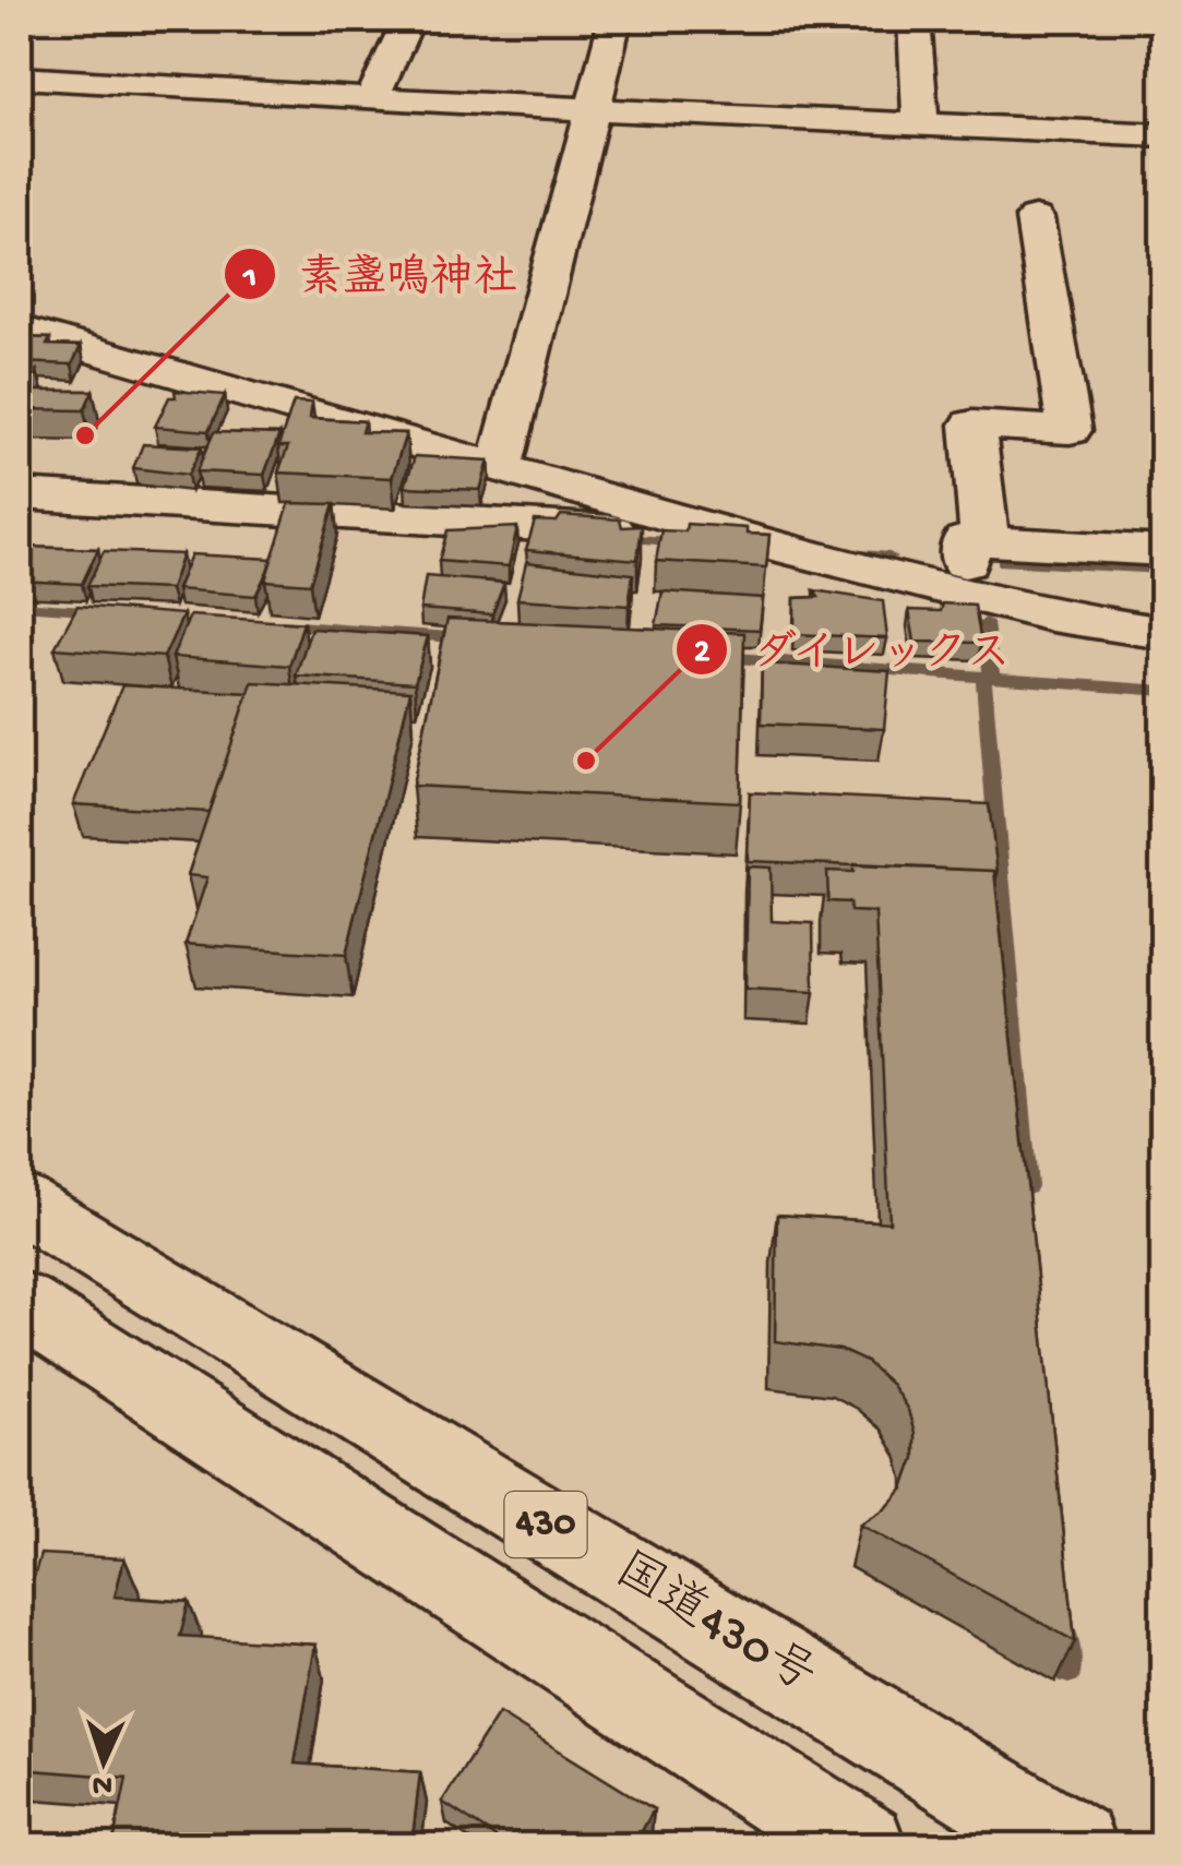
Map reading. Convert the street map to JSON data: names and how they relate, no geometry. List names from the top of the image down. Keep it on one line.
{"streets":{"main road":["430","国道430号"]},"places":["素盞鳴神社","ダイレックス"],"north":"bottom"}
